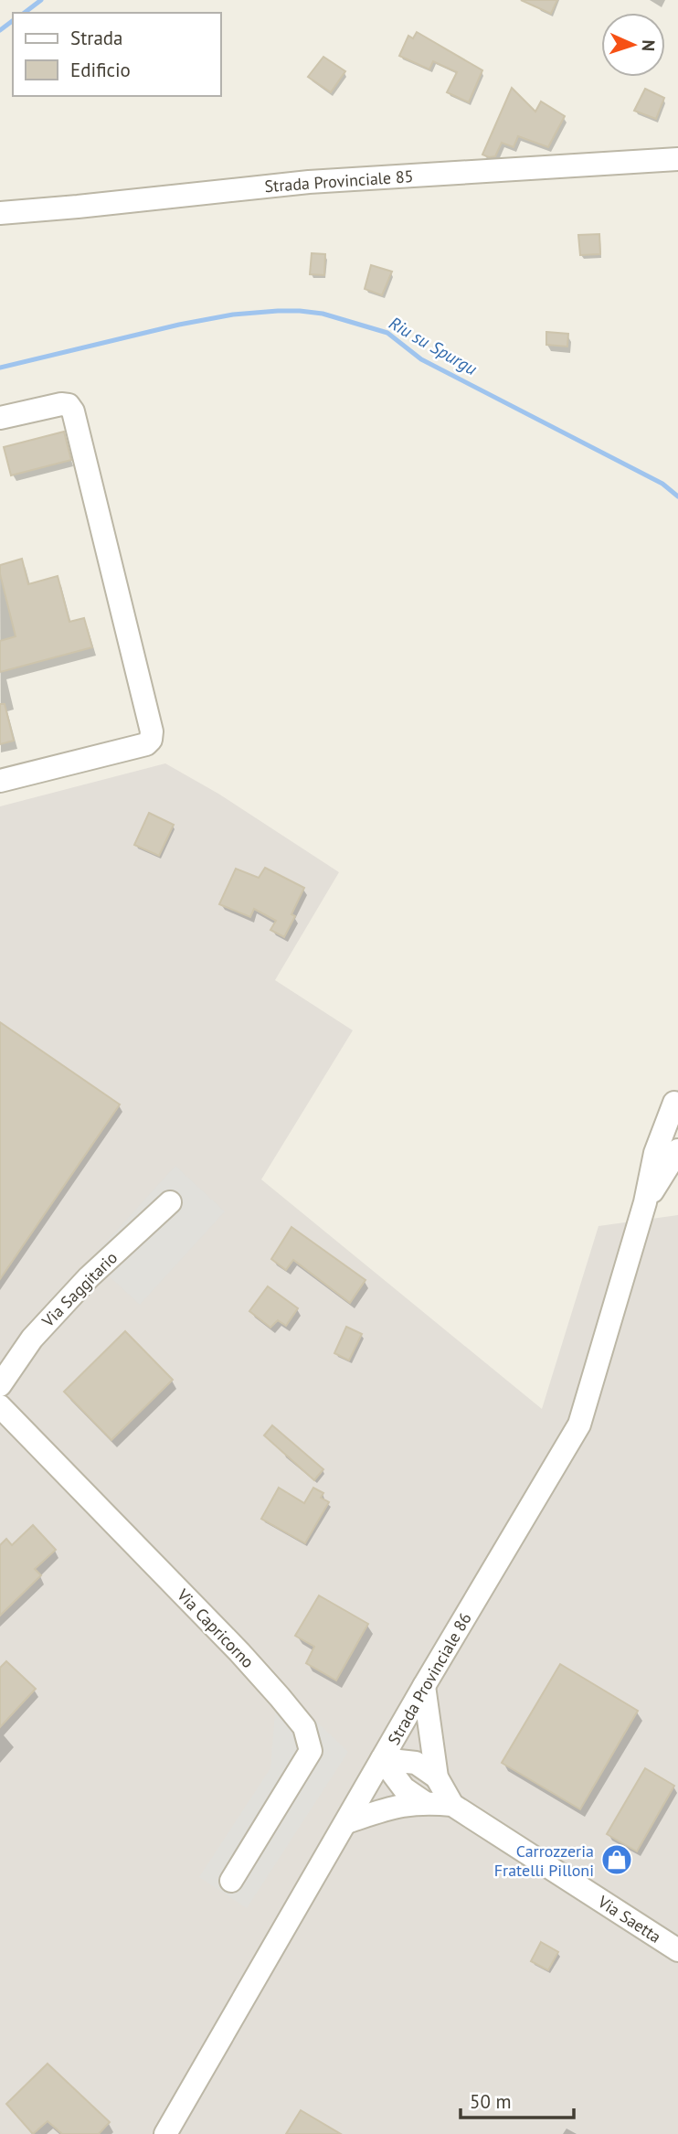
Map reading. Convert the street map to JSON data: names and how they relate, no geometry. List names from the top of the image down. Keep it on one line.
{"streets":{"street":["Strada Provinciale 85","Via Saggitario","Via Capricorno","Strada Provinciale 86","Via Saetta"]},"crossings":[["Strada Provinciale 86","Via Saetta"]],"water":["Riu su Spurgu"],"places":{"shop":["Carrozzeria Fratelli Pilloni"]},"legend":["Strada","Edificio"],"scale_bar":"50 m","north":"right"}
